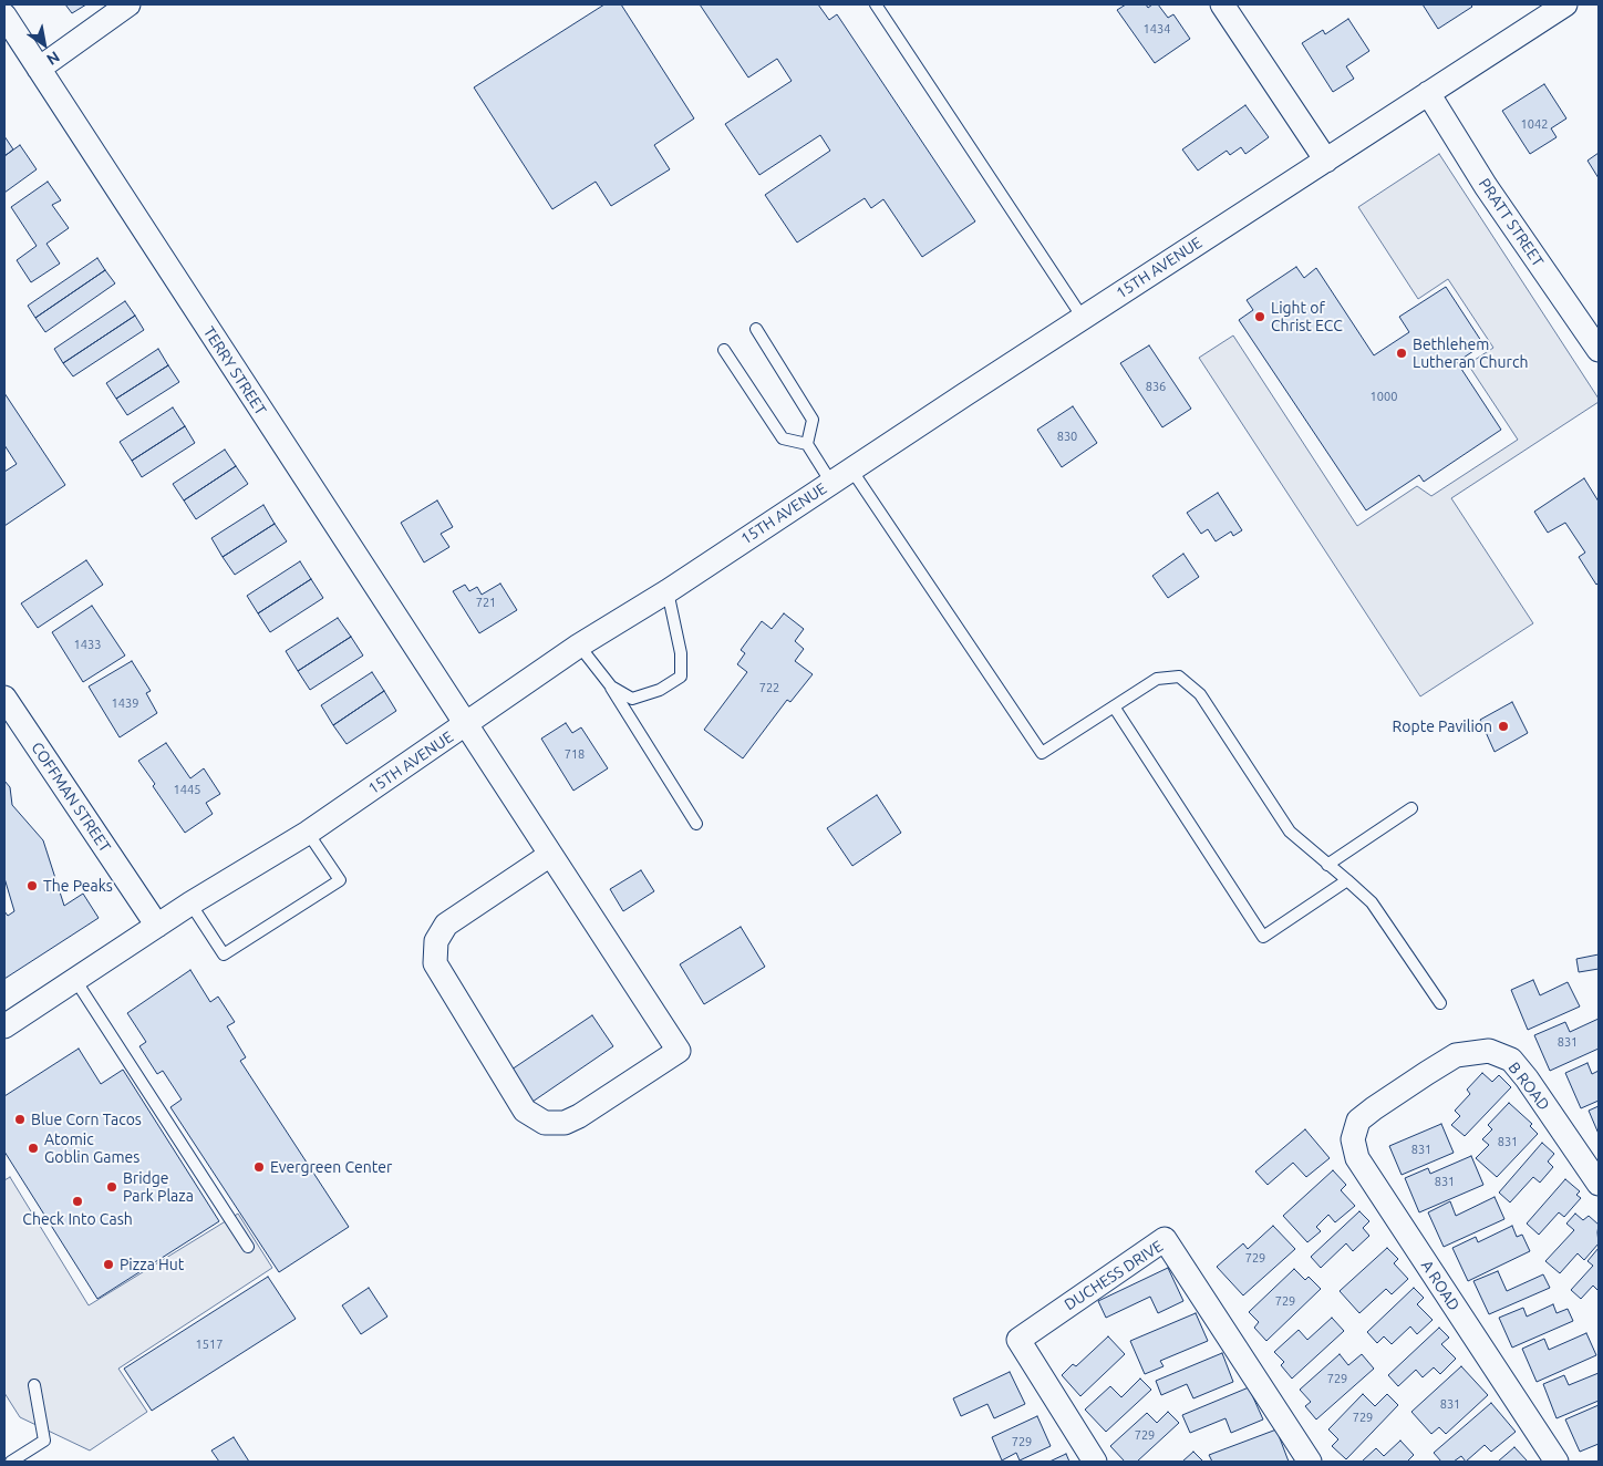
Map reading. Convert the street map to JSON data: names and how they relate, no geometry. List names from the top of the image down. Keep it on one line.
{"streets":{"street":["PRATT STREET","15TH AVENUE","TERRY STREET","COFFMAN STREET","B ROAD","DUCHESS DRIVE","A ROAD"]},"crossings":[["PRATT STREET","15TH AVENUE"],["15TH AVENUE","TERRY STREET"],["15TH AVENUE","COFFMAN STREET"],["B ROAD","A ROAD"]],"places":["Light of Christ ECC","Bethlehem Lutheran Church","Ropte Pavilion","The Peaks","Blue Corn Tacos","Atomic Goblin Games","Evergreen Center","Bridge Park Plaza","Check Into Cash","Pizza Hut"],"house_numbers":["1434","1042","836","1000","830","721","1433","722","1439","718","1445","831","831","831","831","729","729","1517","729","831","729","729","729"],"north":"bottom right"}
